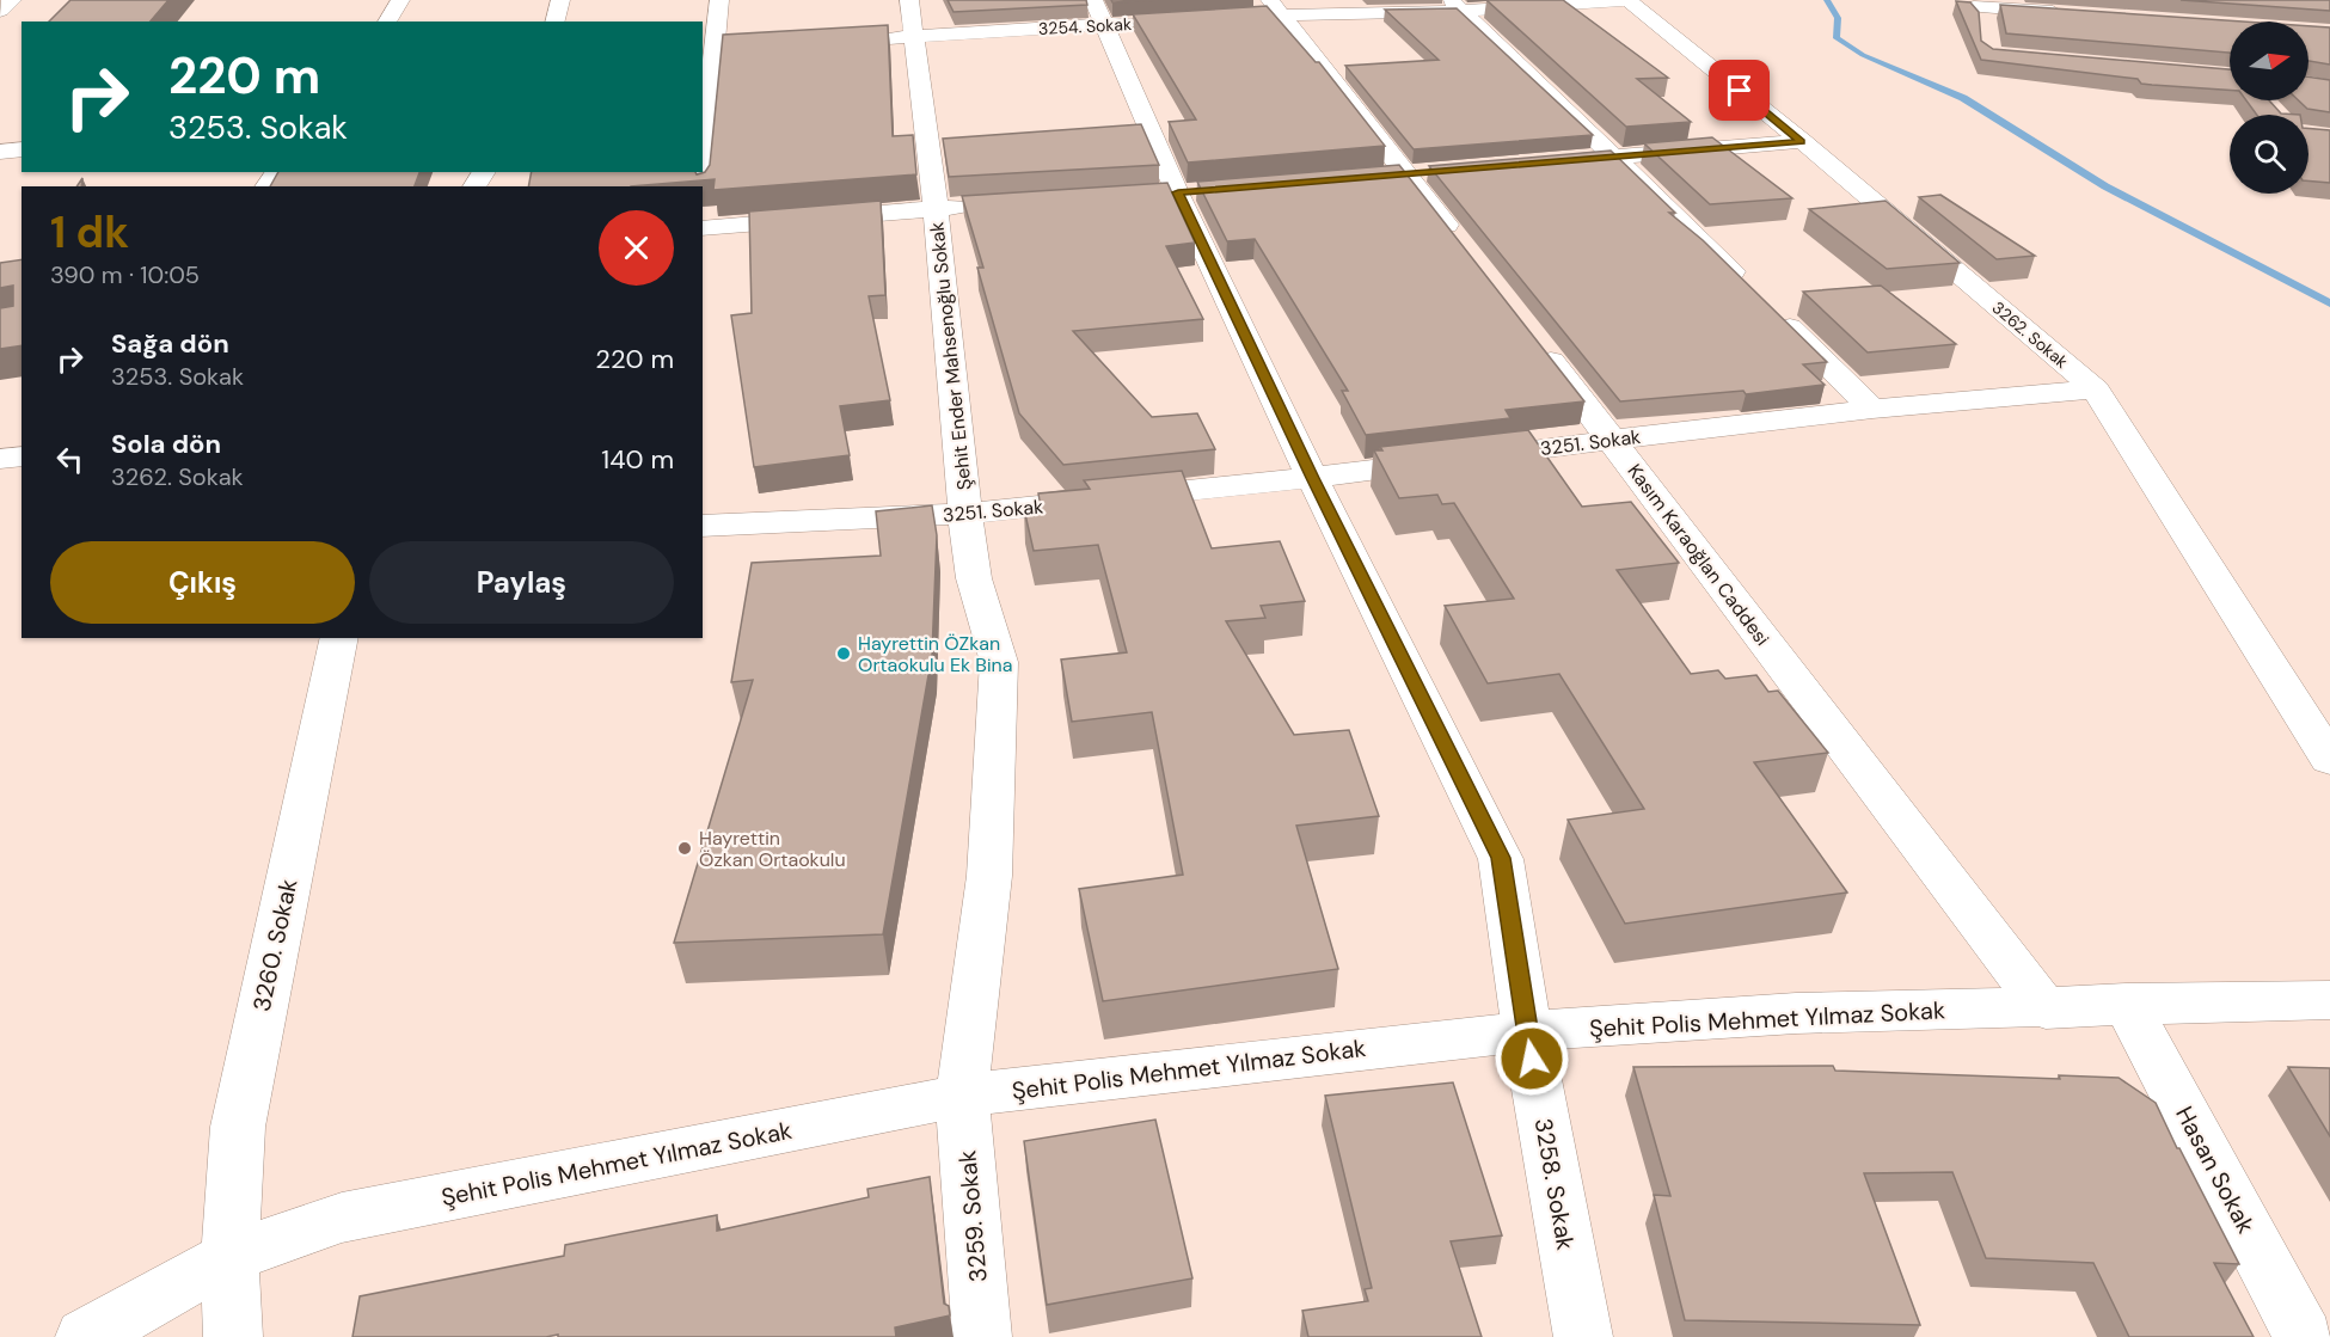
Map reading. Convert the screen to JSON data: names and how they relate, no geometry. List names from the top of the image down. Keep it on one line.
{"streets":{"street":["3254. Sokak","3262. Sokak","Şehit Ender Mahsenoğlu Sokak","3251. Sokak","Kasım Karaoğlan Caddesi","3260. Sokak","Şehit Polis Mehmet Yılmaz Sokak","Hasan Sokak","3258. Sokak","3259. Sokak"]},"crossings":[["3254. Sokak","Şehit Ender Mahsenoğlu Sokak"],["3254. Sokak","3258. Sokak"],["3262. Sokak","3251. Sokak"],["Şehit Ender Mahsenoğlu Sokak","3251. Sokak"],["Şehit Ender Mahsenoğlu Sokak","Şehit Polis Mehmet Yılmaz Sokak"],["Şehit Ender Mahsenoğlu Sokak","3259. Sokak"],["3251. Sokak","Kasım Karaoğlan Caddesi"],["3251. Sokak","3258. Sokak"],["Kasım Karaoğlan Caddesi","Şehit Polis Mehmet Yılmaz Sokak"],["3260. Sokak","Şehit Polis Mehmet Yılmaz Sokak"],["Şehit Polis Mehmet Yılmaz Sokak","Hasan Sokak"],["Şehit Polis Mehmet Yılmaz Sokak","3258. Sokak"],["Şehit Polis Mehmet Yılmaz Sokak","3259. Sokak"]],"places":["Hayrettin ÖZkan Ortaokulu Ek Bina","Hayrettin Özkan Ortaokulu"],"north":"right","page":{"turn":["220 m","3253. Sokak"],"heading":["1 dk","390 m · 10:05"],"list":[{"name":"Sağa dön","note":"3253. Sokak","value":"220 m"},{"name":"Sola dön","note":"3262. Sokak","value":"140 m"}],"buttons":["Çıkış","Paylaş"]}}
